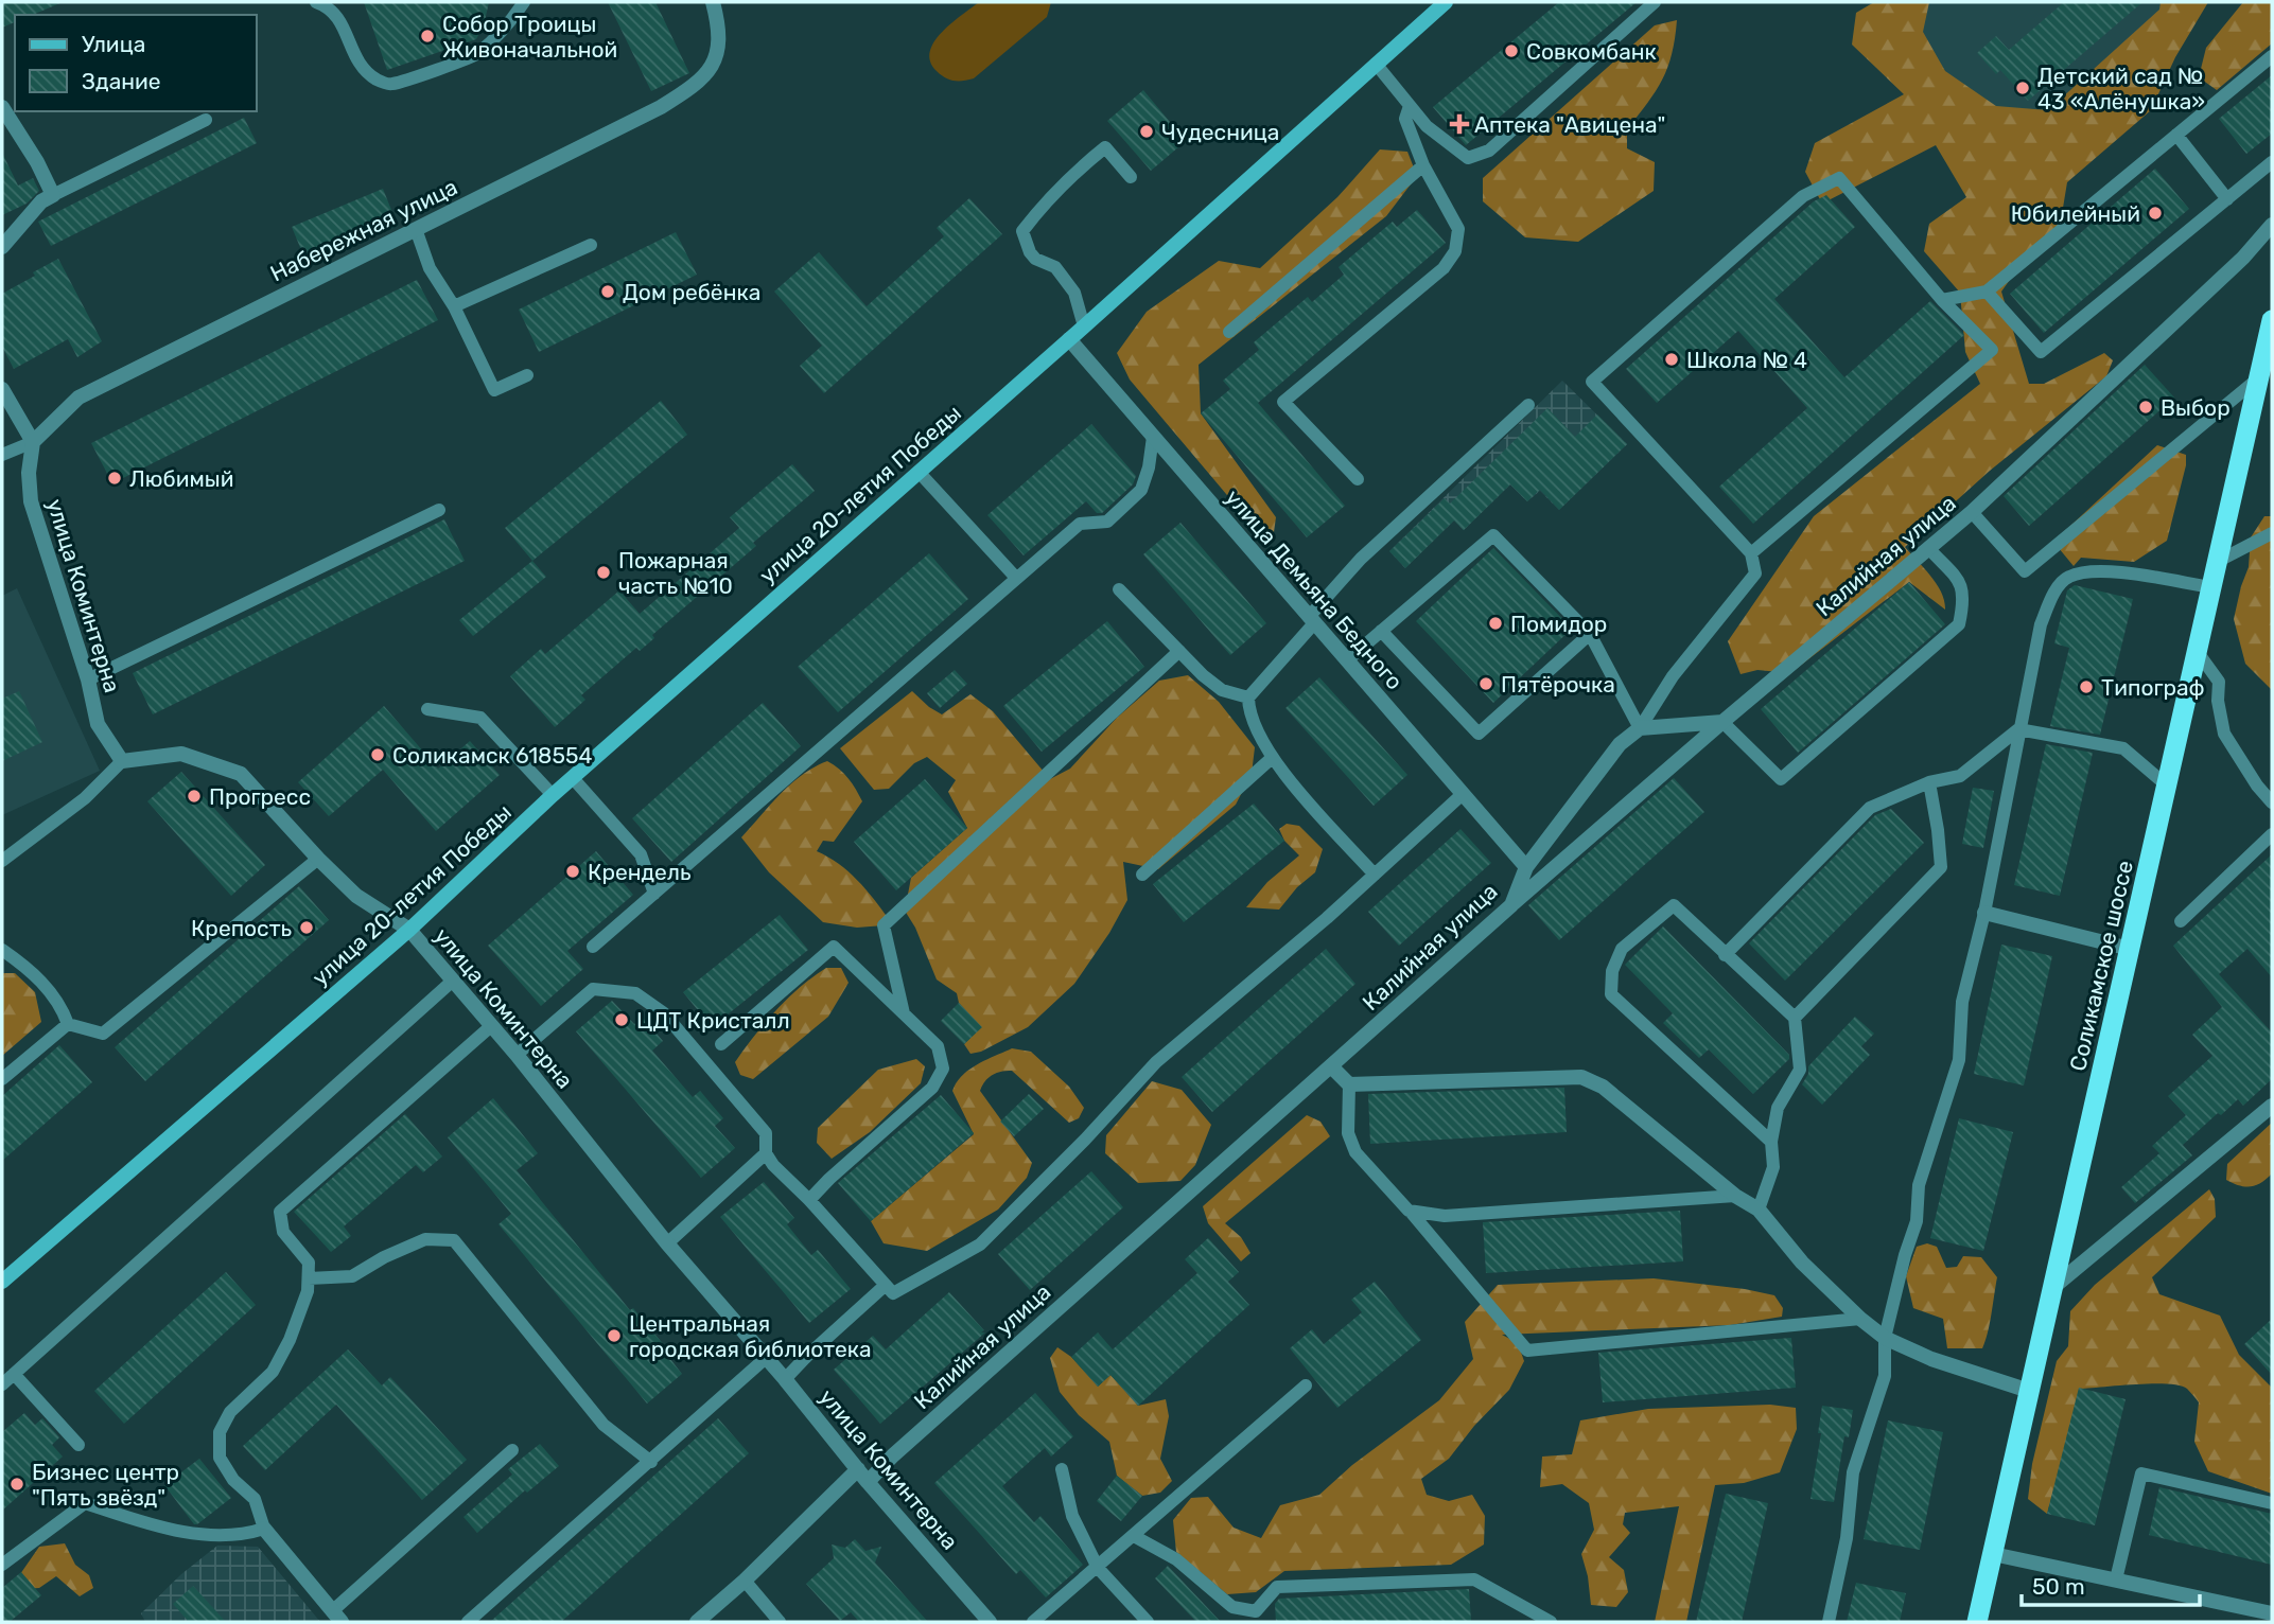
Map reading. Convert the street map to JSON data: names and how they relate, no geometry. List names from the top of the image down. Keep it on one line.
{"streets":{"highway":["Соликамское шоссе"],"main road":["улица 20-летия Победы"],"street":["Набережная улица","Калийная улица","улица Демьяна Бедного","улица Коминтерна"]},"crossings":[["Набережная улица","улица Коминтерна"],["улица 20-летия Победы","улица Демьяна Бедного"],["улица 20-летия Победы","улица Коминтерна"],["Калийная улица","улица Демьяна Бедного"],["Калийная улица","улица Коминтерна"]],"places":{"other":["Собор Троицы Живоначальной","Совкомбанк","Детский сад № 43 «Алёнушка»","Чудесница","Юбилейный","Дом ребёнка","Школа № 4","Выбор","Любимый","Пожарная часть №10","Помидор","Пятёрочка","Типограф","Соликамск 618554","Прогресс","Крендель","Крепость","ЦДТ Кристалл","Центральная городская библиотека","Бизнес центр \"Пять звёзд\""],"health":["Аптека \"Авицена\""]},"legend":["Улица","Здание"],"scale_bar":"50 m"}
